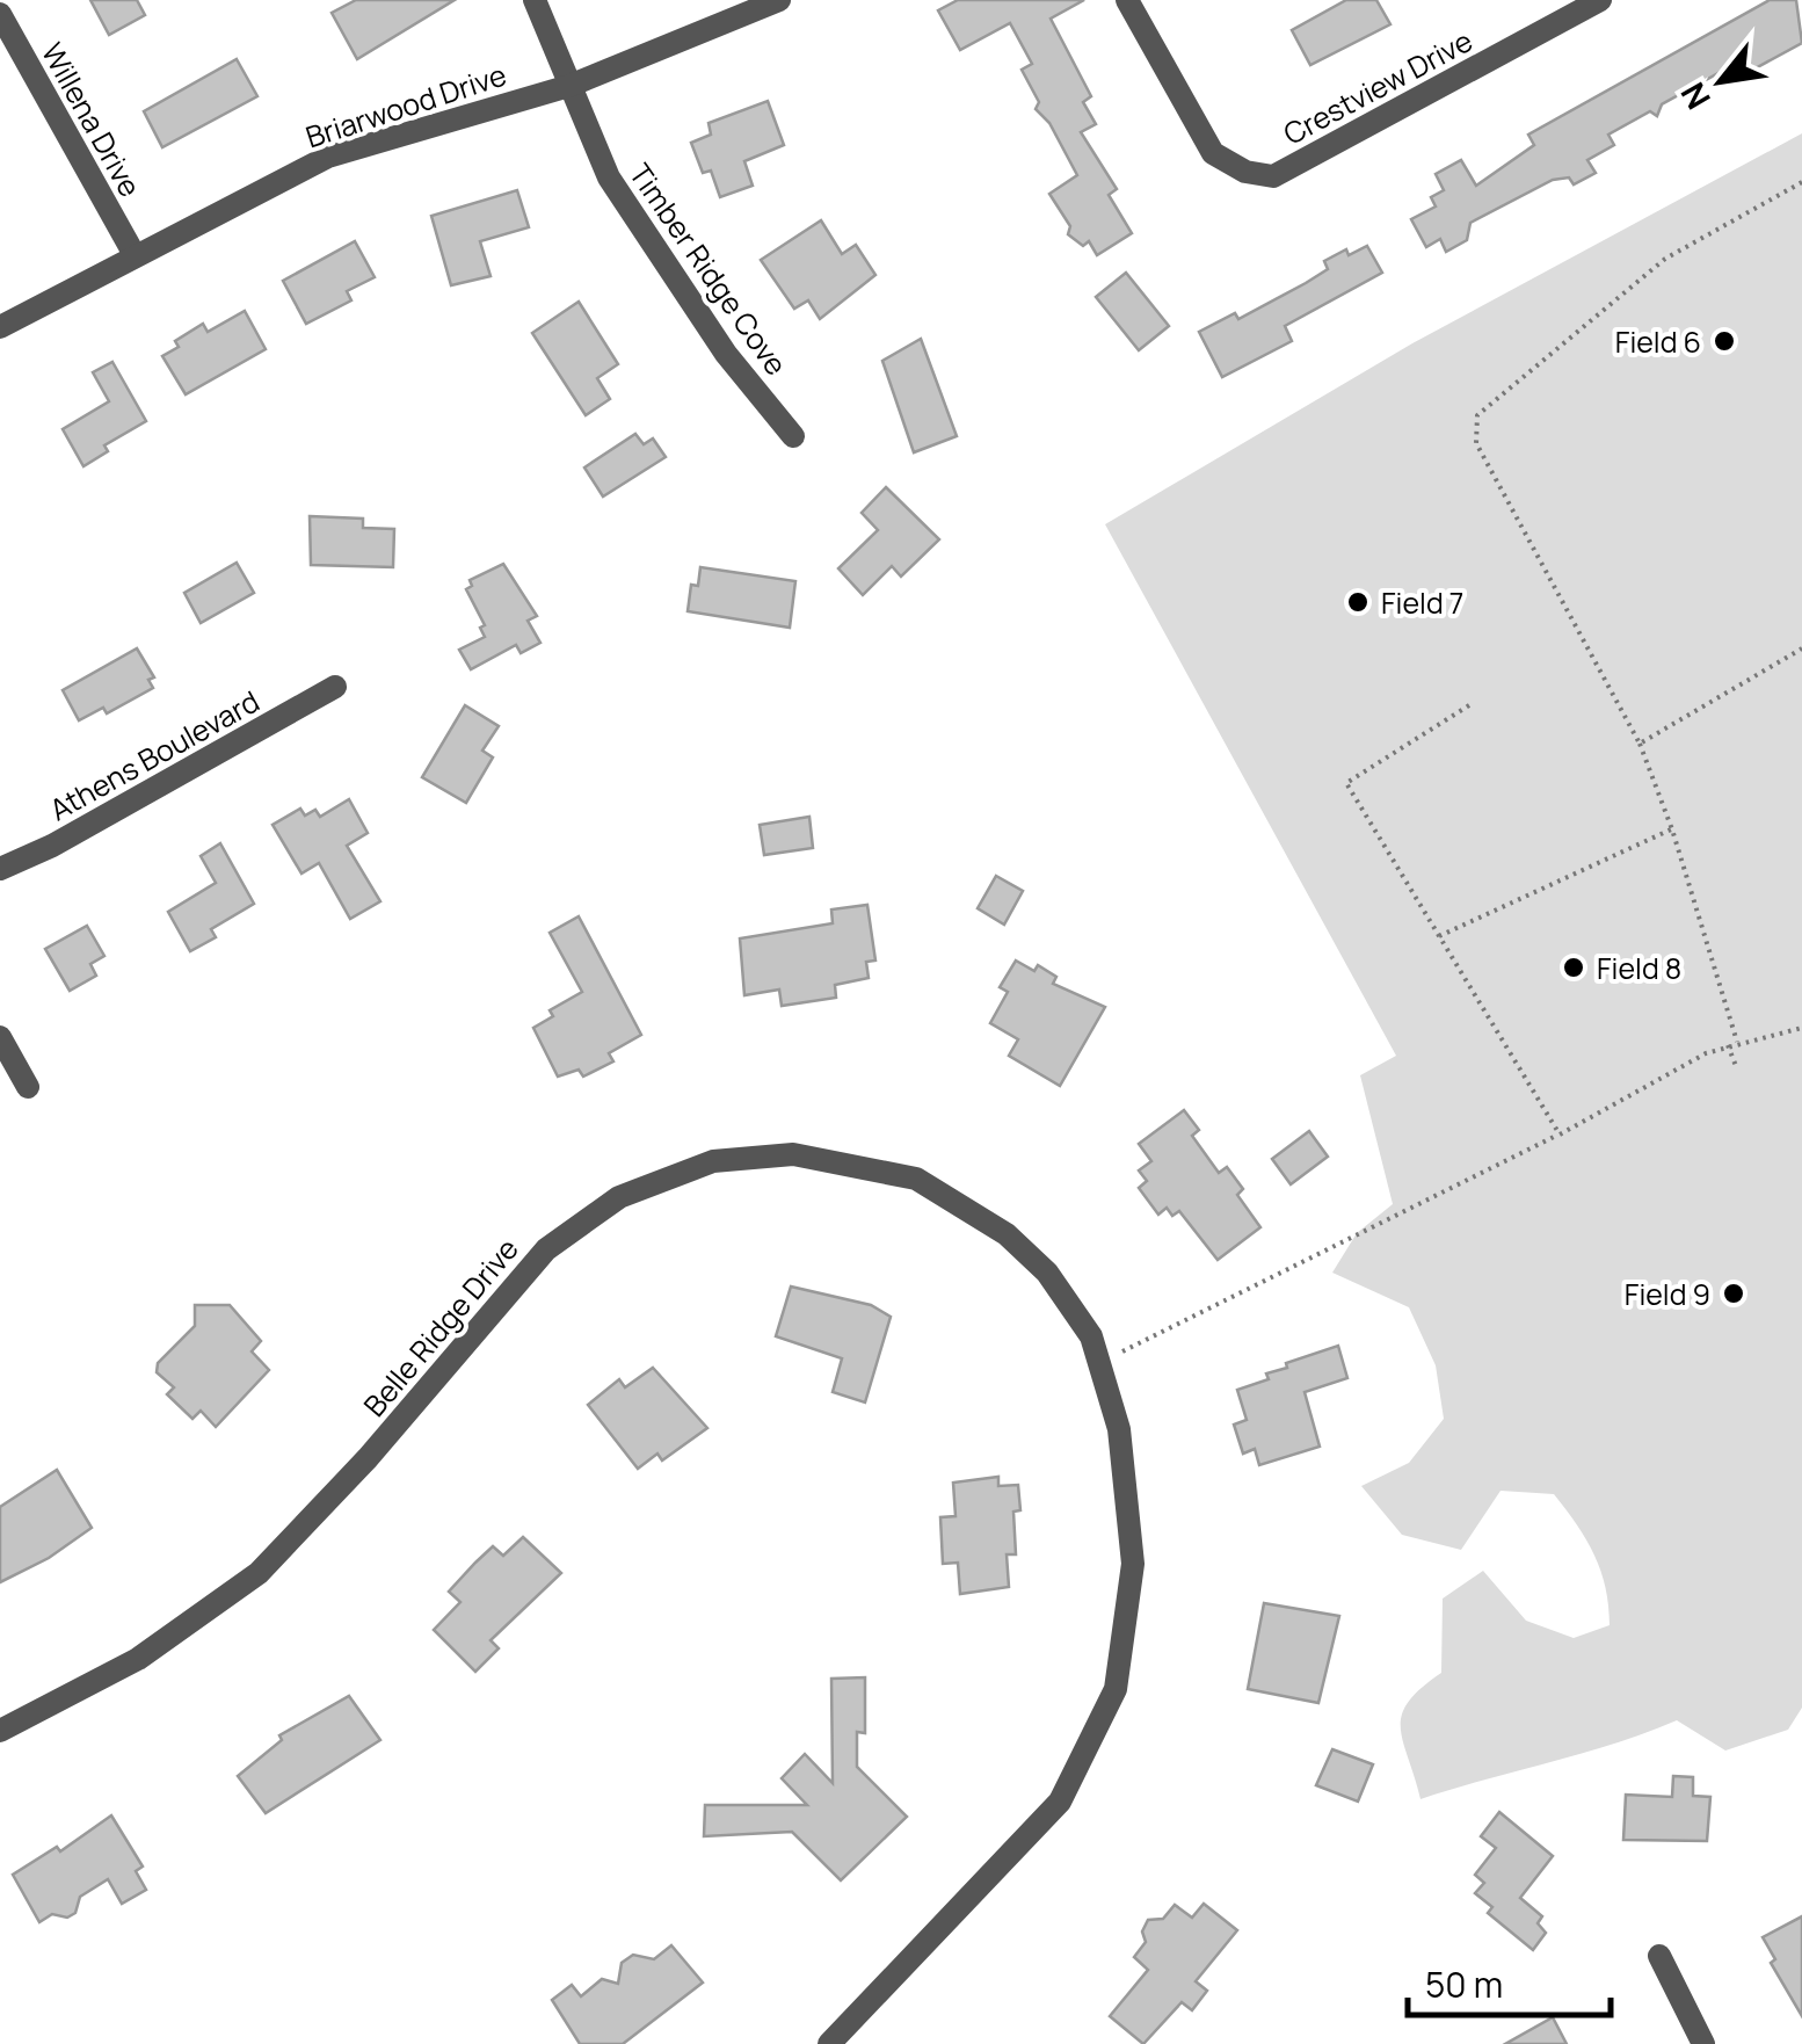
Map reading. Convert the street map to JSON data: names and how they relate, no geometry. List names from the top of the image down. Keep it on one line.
{"streets":{"street":["Crestview Drive","Briarwood Drive","Willena Drive","Timber Ridge Cove","Athens Boulevard","Belle Ridge Drive"]},"crossings":[["Briarwood Drive","Willena Drive"],["Briarwood Drive","Timber Ridge Cove"]],"places":["Field 6","Field 7","Field 8","Field 9"],"scale_bar":"50 m","north":"bottom left"}
